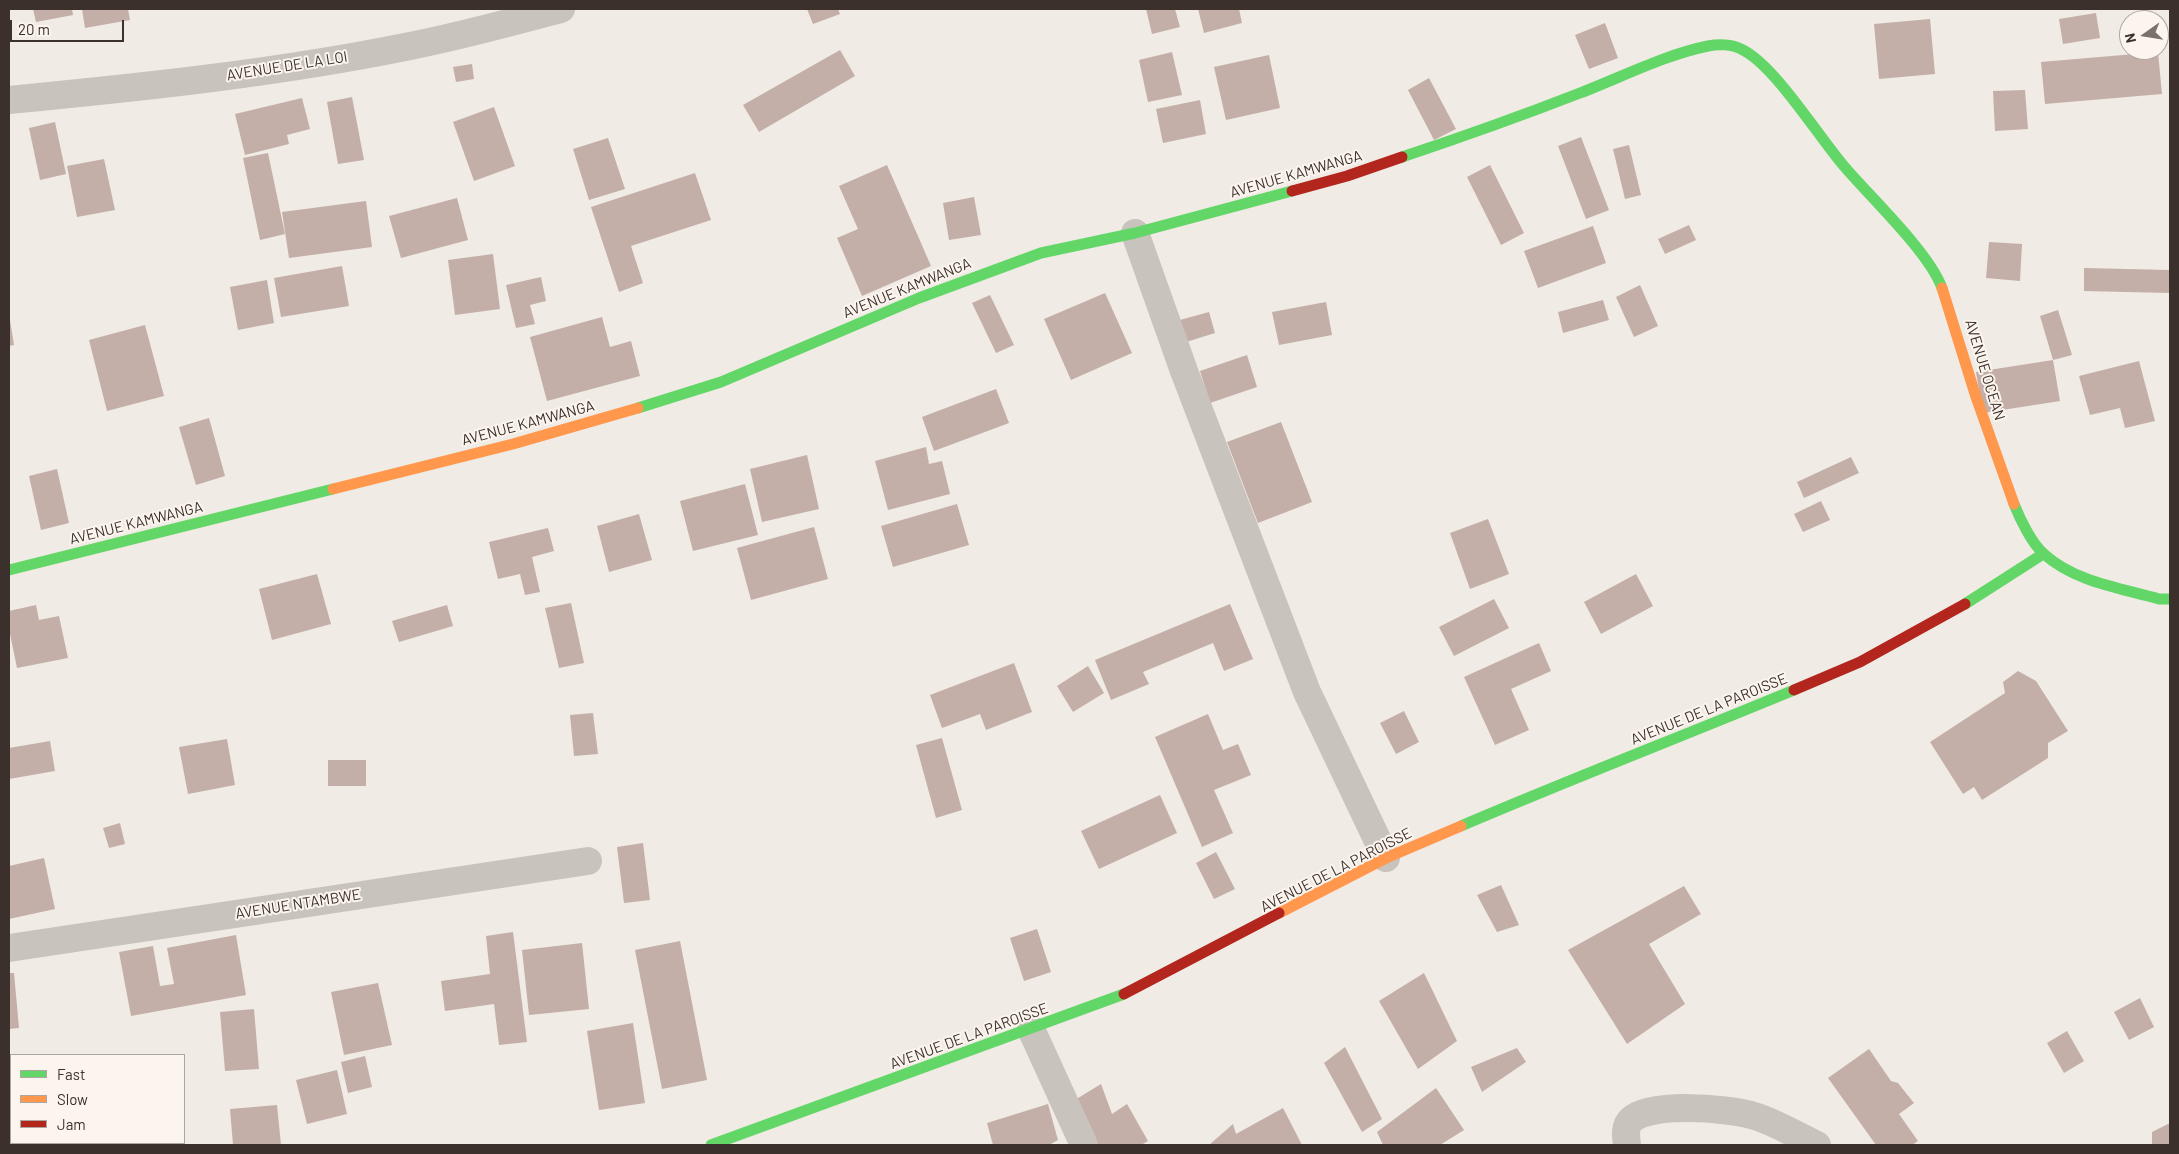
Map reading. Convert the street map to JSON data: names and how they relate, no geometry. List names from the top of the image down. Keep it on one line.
{"streets":{"street":["AVENUE DE LA LOI","AVENUE KAMWANGA","AVENUE OCEAN","AVENUE DE LA PAROISSE","AVENUE NTAMBWE"]},"crossings":[["AVENUE KAMWANGA","AVENUE OCEAN"],["AVENUE OCEAN","AVENUE DE LA PAROISSE"]],"legend":["Fast","Slow","Jam"],"scale_bar":"20 m","north":"left"}
